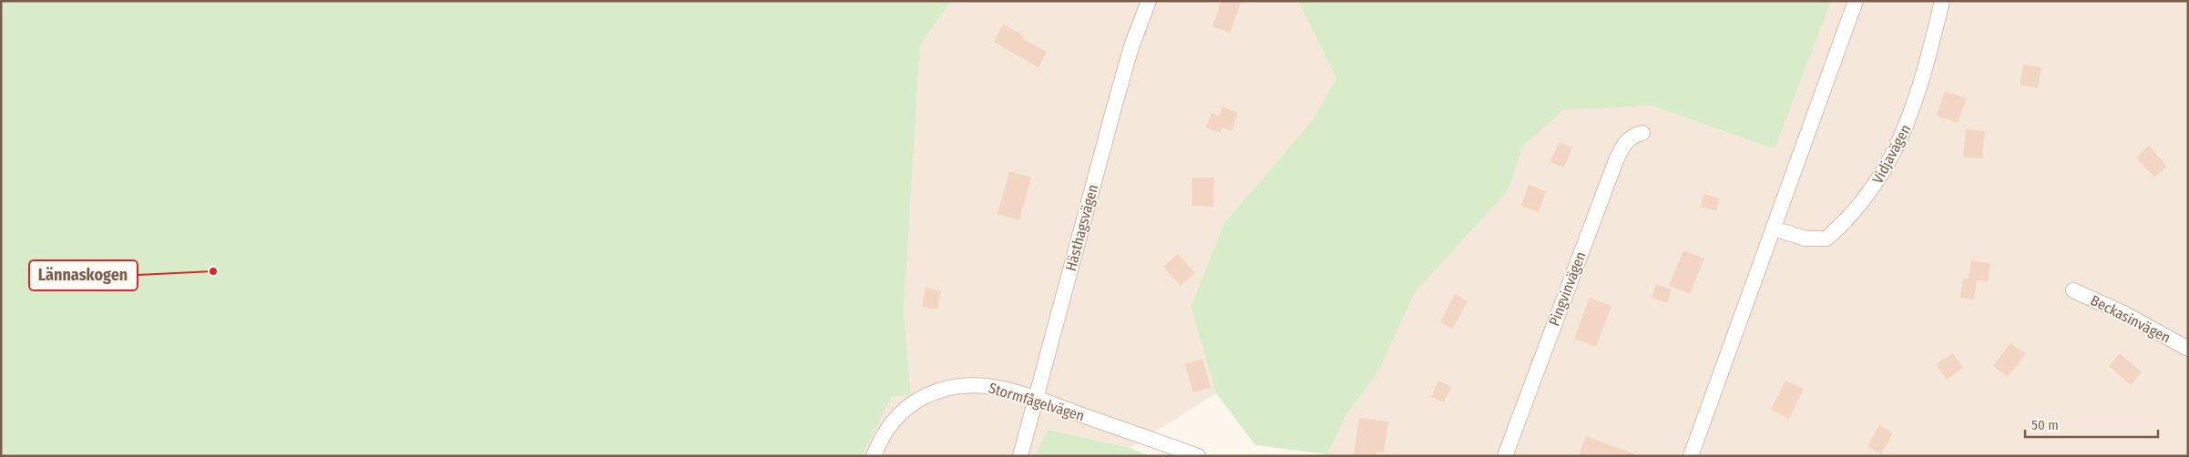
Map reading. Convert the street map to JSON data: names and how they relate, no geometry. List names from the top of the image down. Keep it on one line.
{"streets":{"street":["Vidjavägen","Hästhagsvägen","Pingvinvägen","Beckasinvägen","Stormfågelvägen"]},"crossings":[["Hästhagsvägen","Stormfågelvägen"]],"places":["Lännaskogen"],"scale_bar":"50 m"}
